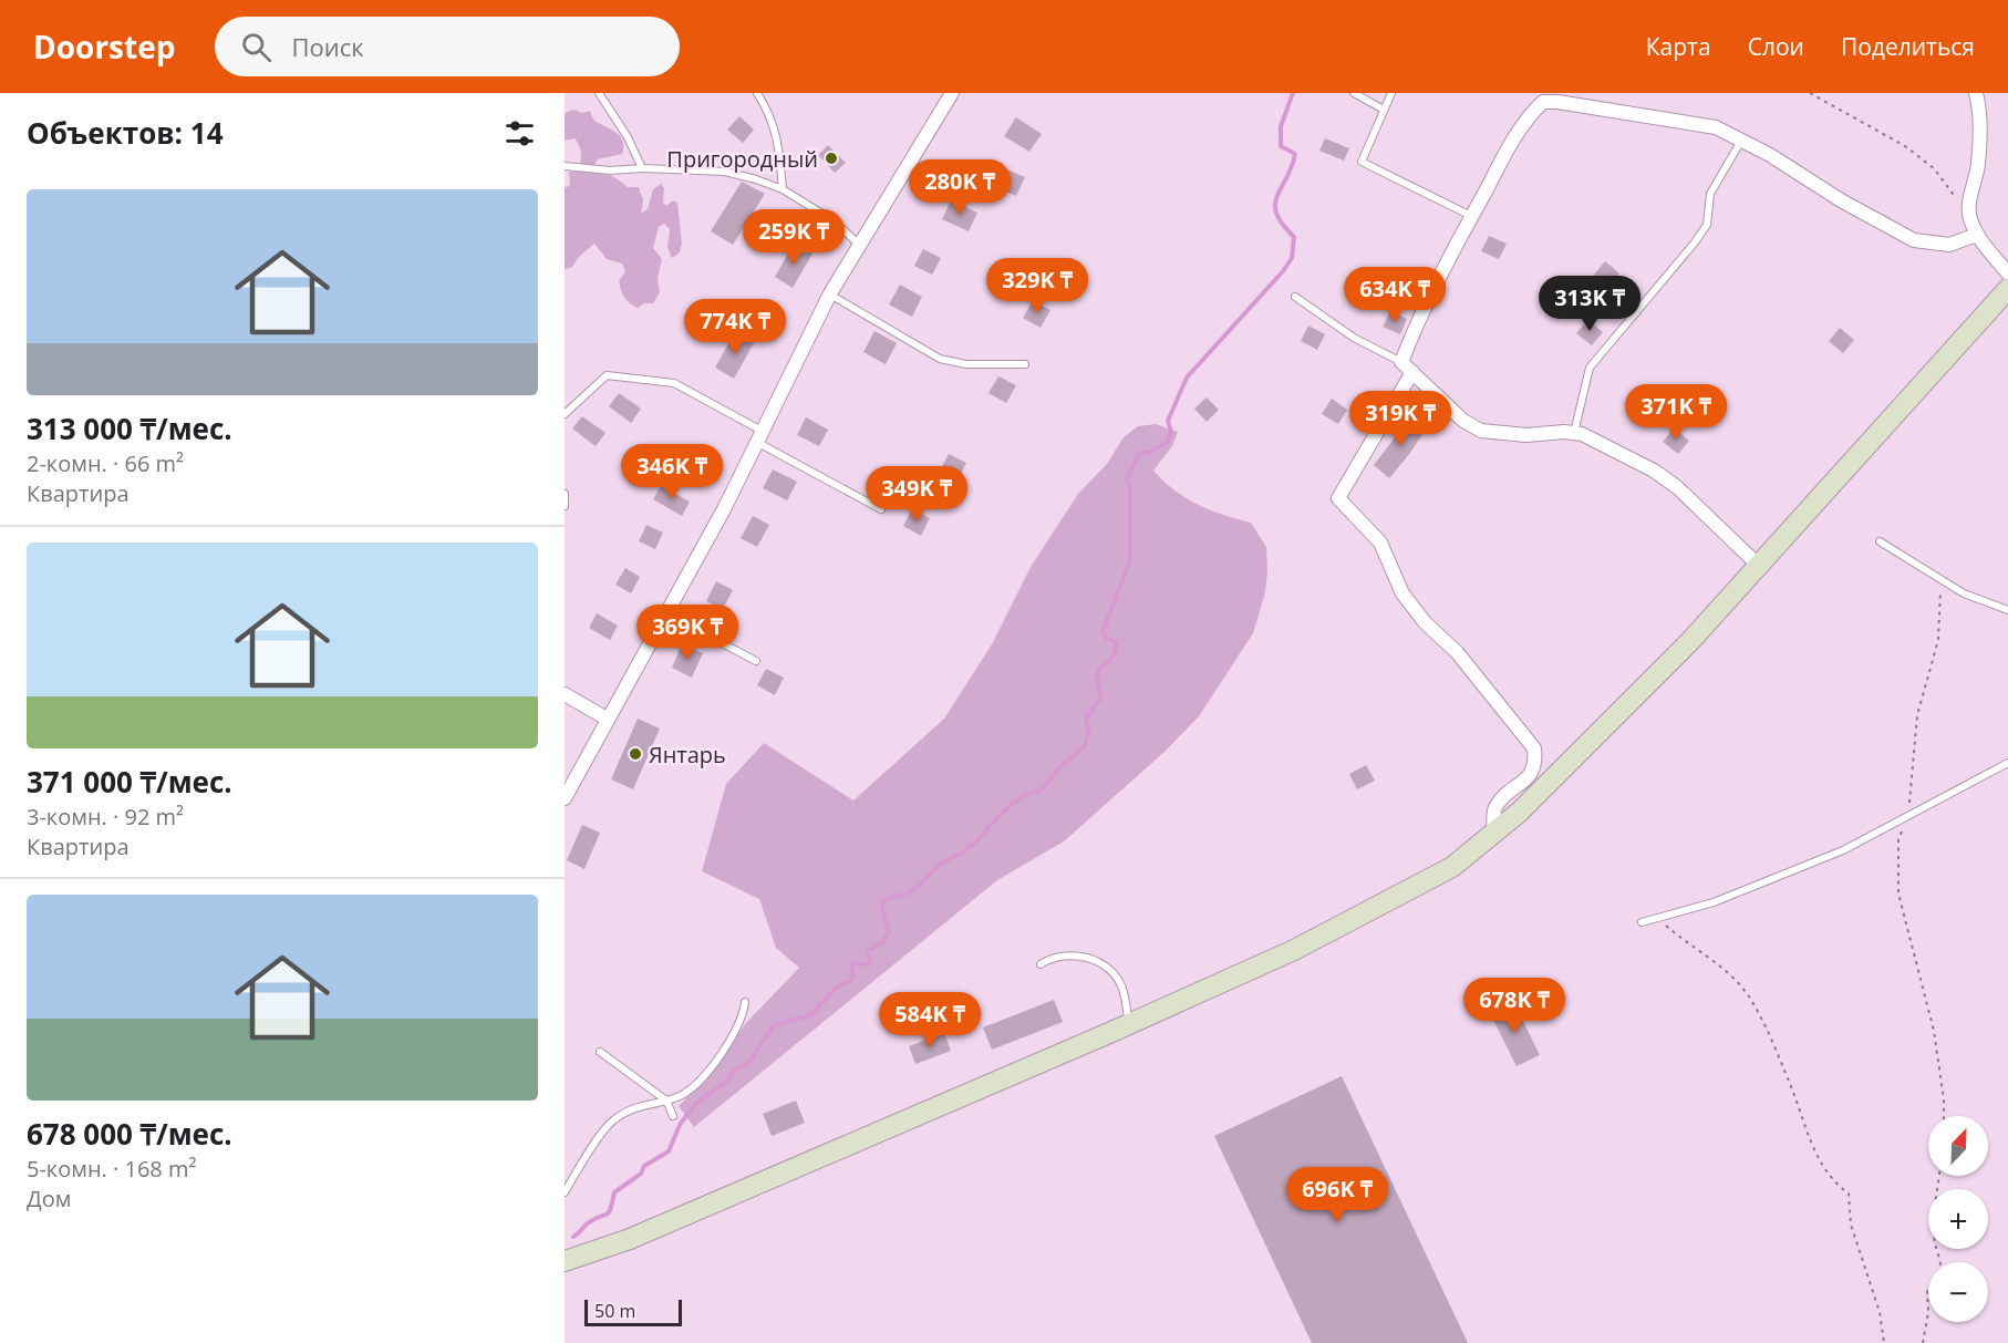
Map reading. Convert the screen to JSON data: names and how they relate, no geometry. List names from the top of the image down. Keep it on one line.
{"places":["Пригородный","Янтарь"],"scale_bar":"50 m","north":"top right","page":{"header":"Doorstep","search":"Поиск","nav":["Карта","Слои","Поделиться"],"heading":"Объектов: 14","price":["280K ₸","259K ₸","329K ₸","634K ₸","313K ₸","774K ₸","371K ₸","319K ₸","346K ₸","349K ₸","369K ₸","678K ₸","584K ₸","696K ₸"],"list":[{"name":"313 000 ₸/мес.","note":"2-комн. · 66 m² · Квартира"},{"name":"371 000 ₸/мес.","note":"3-комн. · 92 m² · Квартира"},{"name":"678 000 ₸/мес.","note":"5-комн. · 168 m² · Дом"}],"map_buttons":["+","−"],"scale":"50 m"}}
